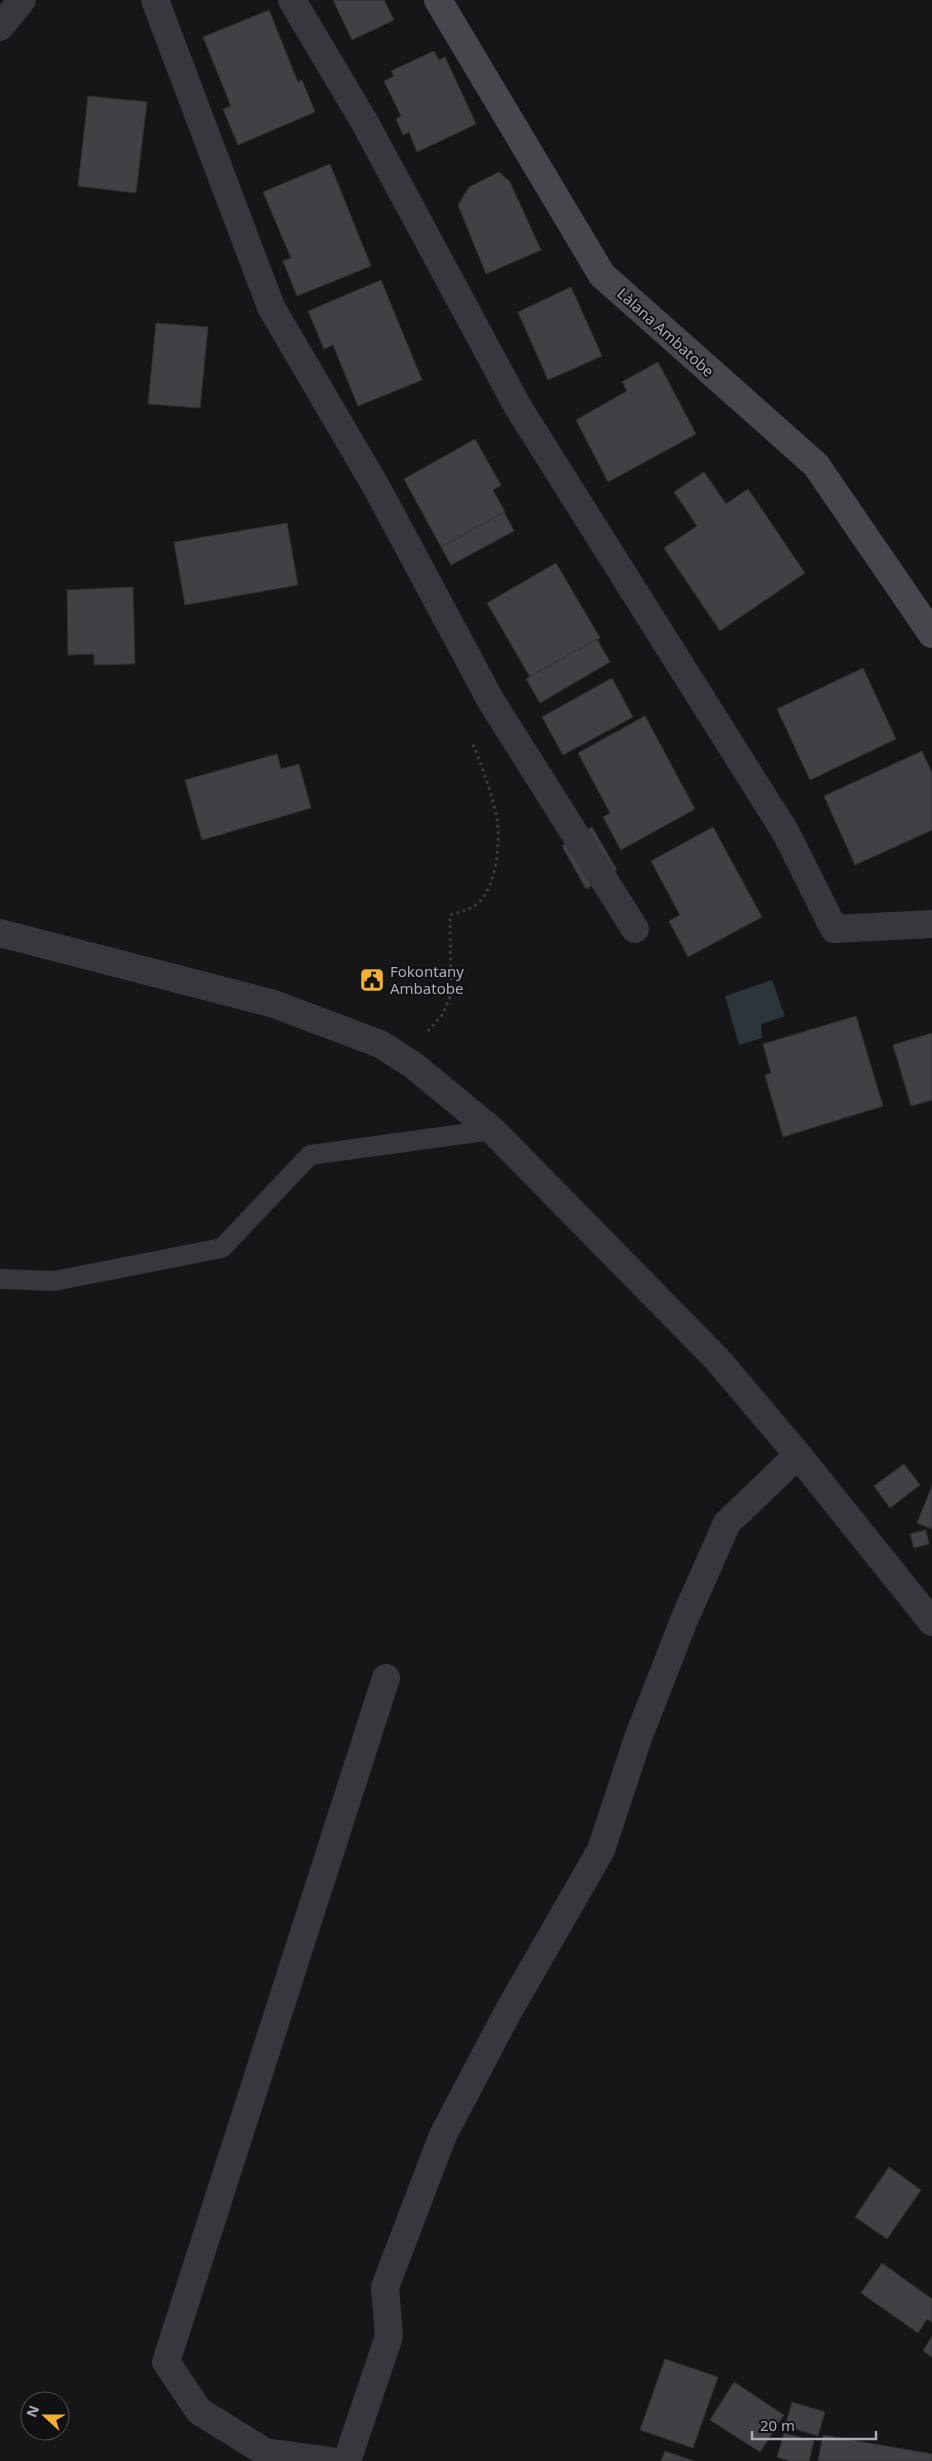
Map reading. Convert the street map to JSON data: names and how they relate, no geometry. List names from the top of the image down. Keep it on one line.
{"streets":{"street":["Làlana Ambatobe"]},"places":{"public building":["Fokontany Ambatobe"]},"scale_bar":"20 m","north":"left"}
